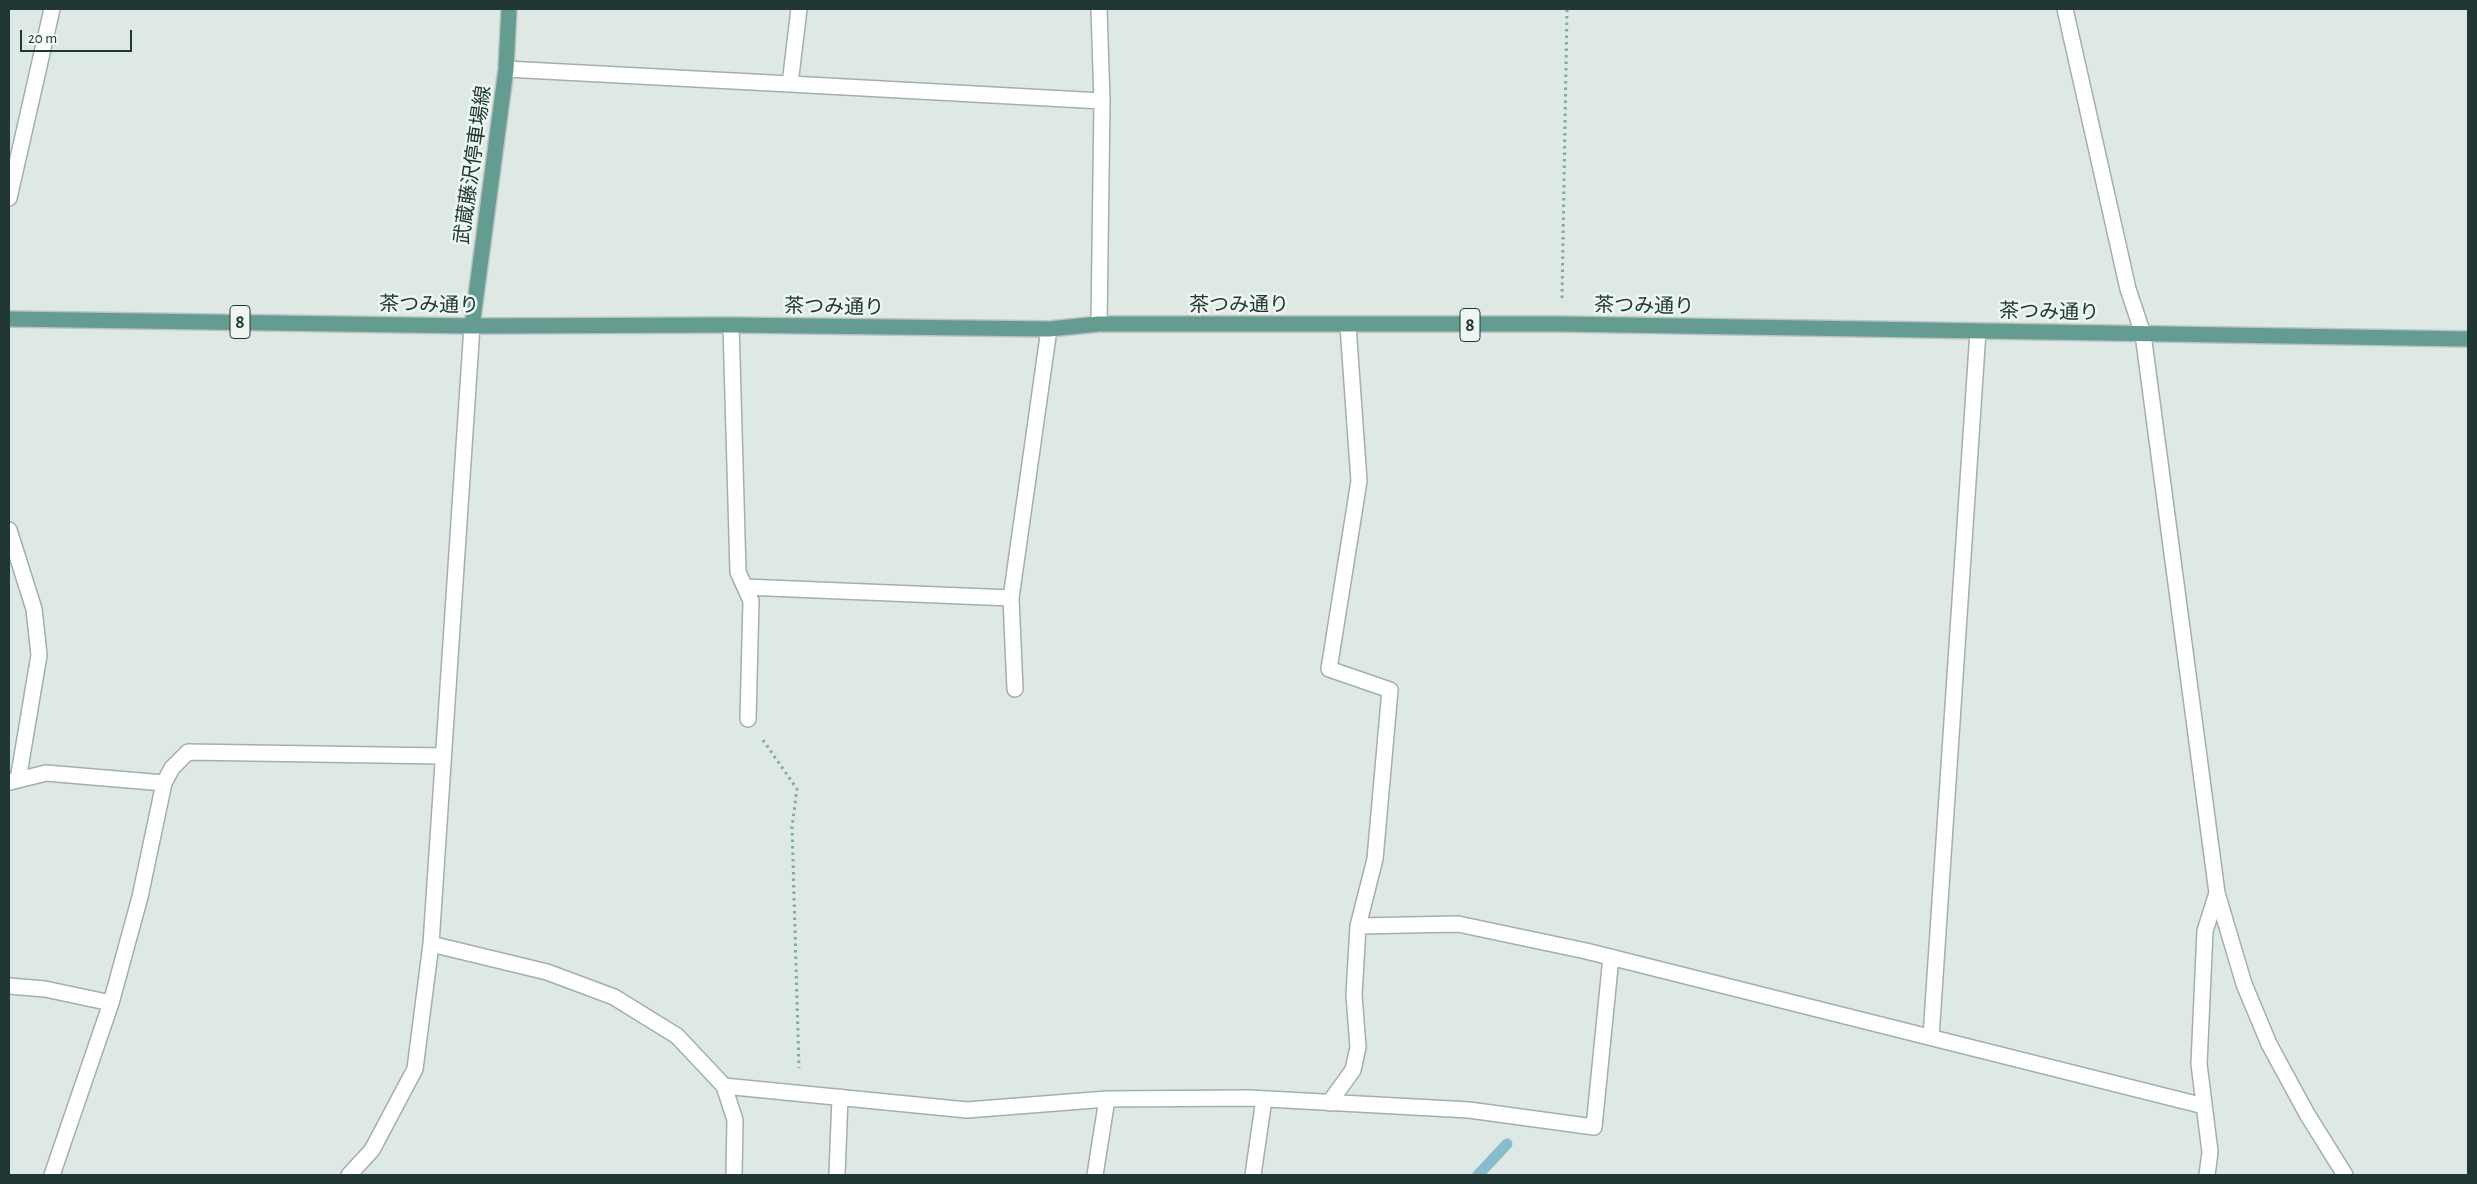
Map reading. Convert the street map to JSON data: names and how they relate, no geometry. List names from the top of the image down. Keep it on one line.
{"streets":{"main road":["武蔵藤沢停車場線","茶つみ通り","8"]},"crossings":[["武蔵藤沢停車場線","茶つみ通り"]],"scale_bar":"20 m"}
